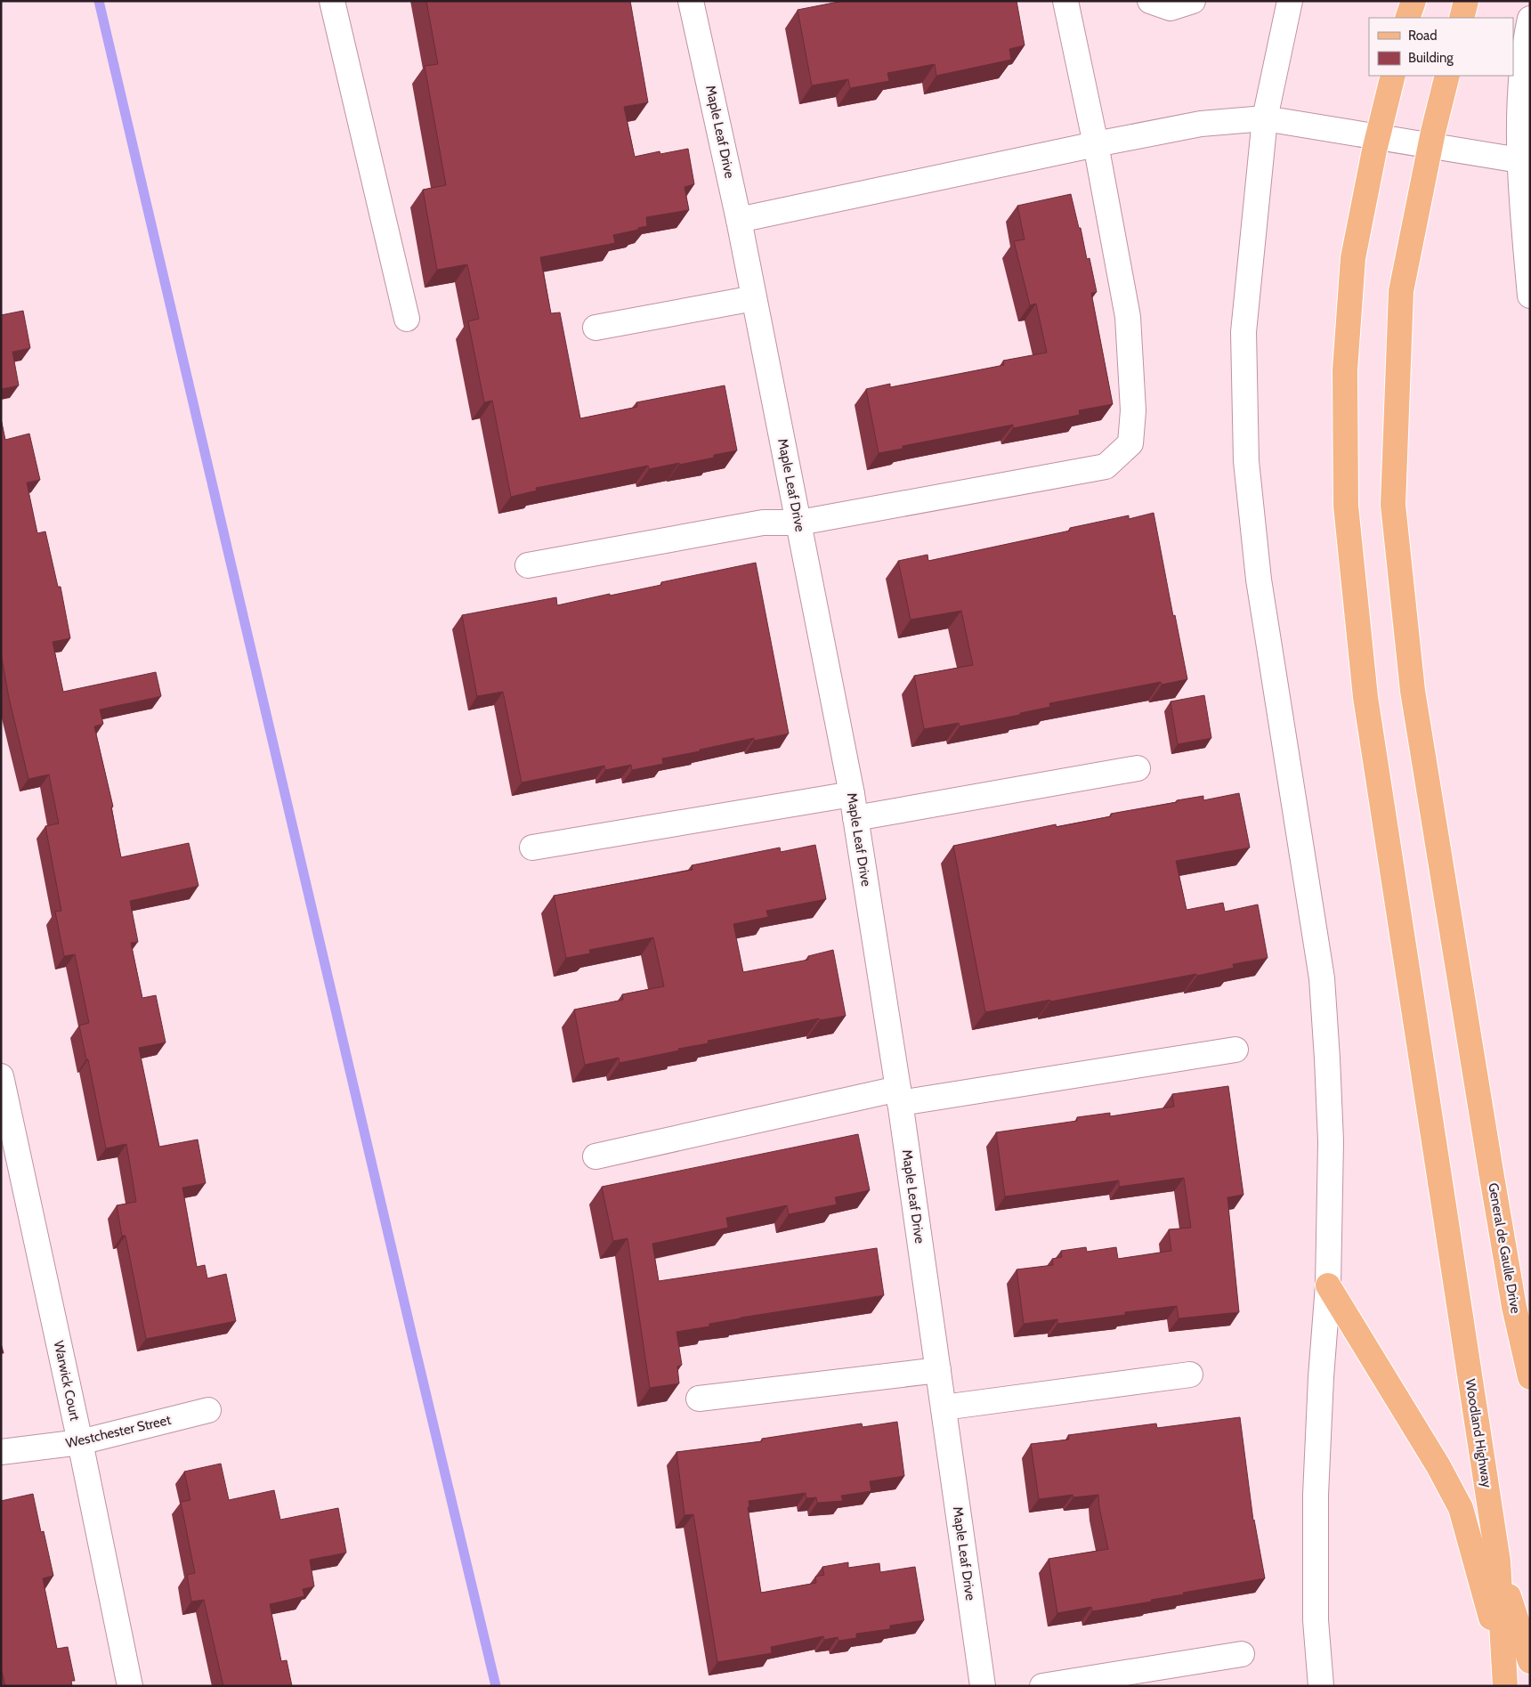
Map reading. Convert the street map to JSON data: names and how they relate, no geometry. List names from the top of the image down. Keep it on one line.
{"streets":{"main road":["General de Gaulle Drive","Woodland Highway"],"street":["Maple Leaf Drive","Warwick Court","Westchester Street"]},"crossings":[["Warwick Court","Westchester Street"]],"legend":["Road","Building"]}
